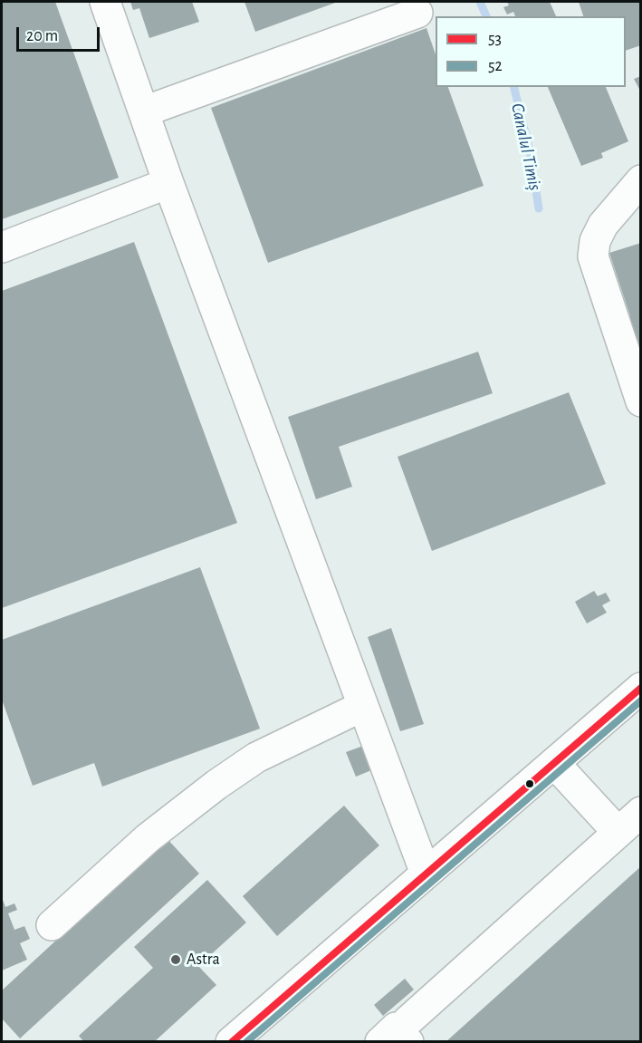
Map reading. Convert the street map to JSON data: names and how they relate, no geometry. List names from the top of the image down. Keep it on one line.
{"water":["Canalul Timiș"],"places":["Astra"],"lines":["transit line 53","transit line 52"],"legend":["53","52"],"scale_bar":"20 m"}
